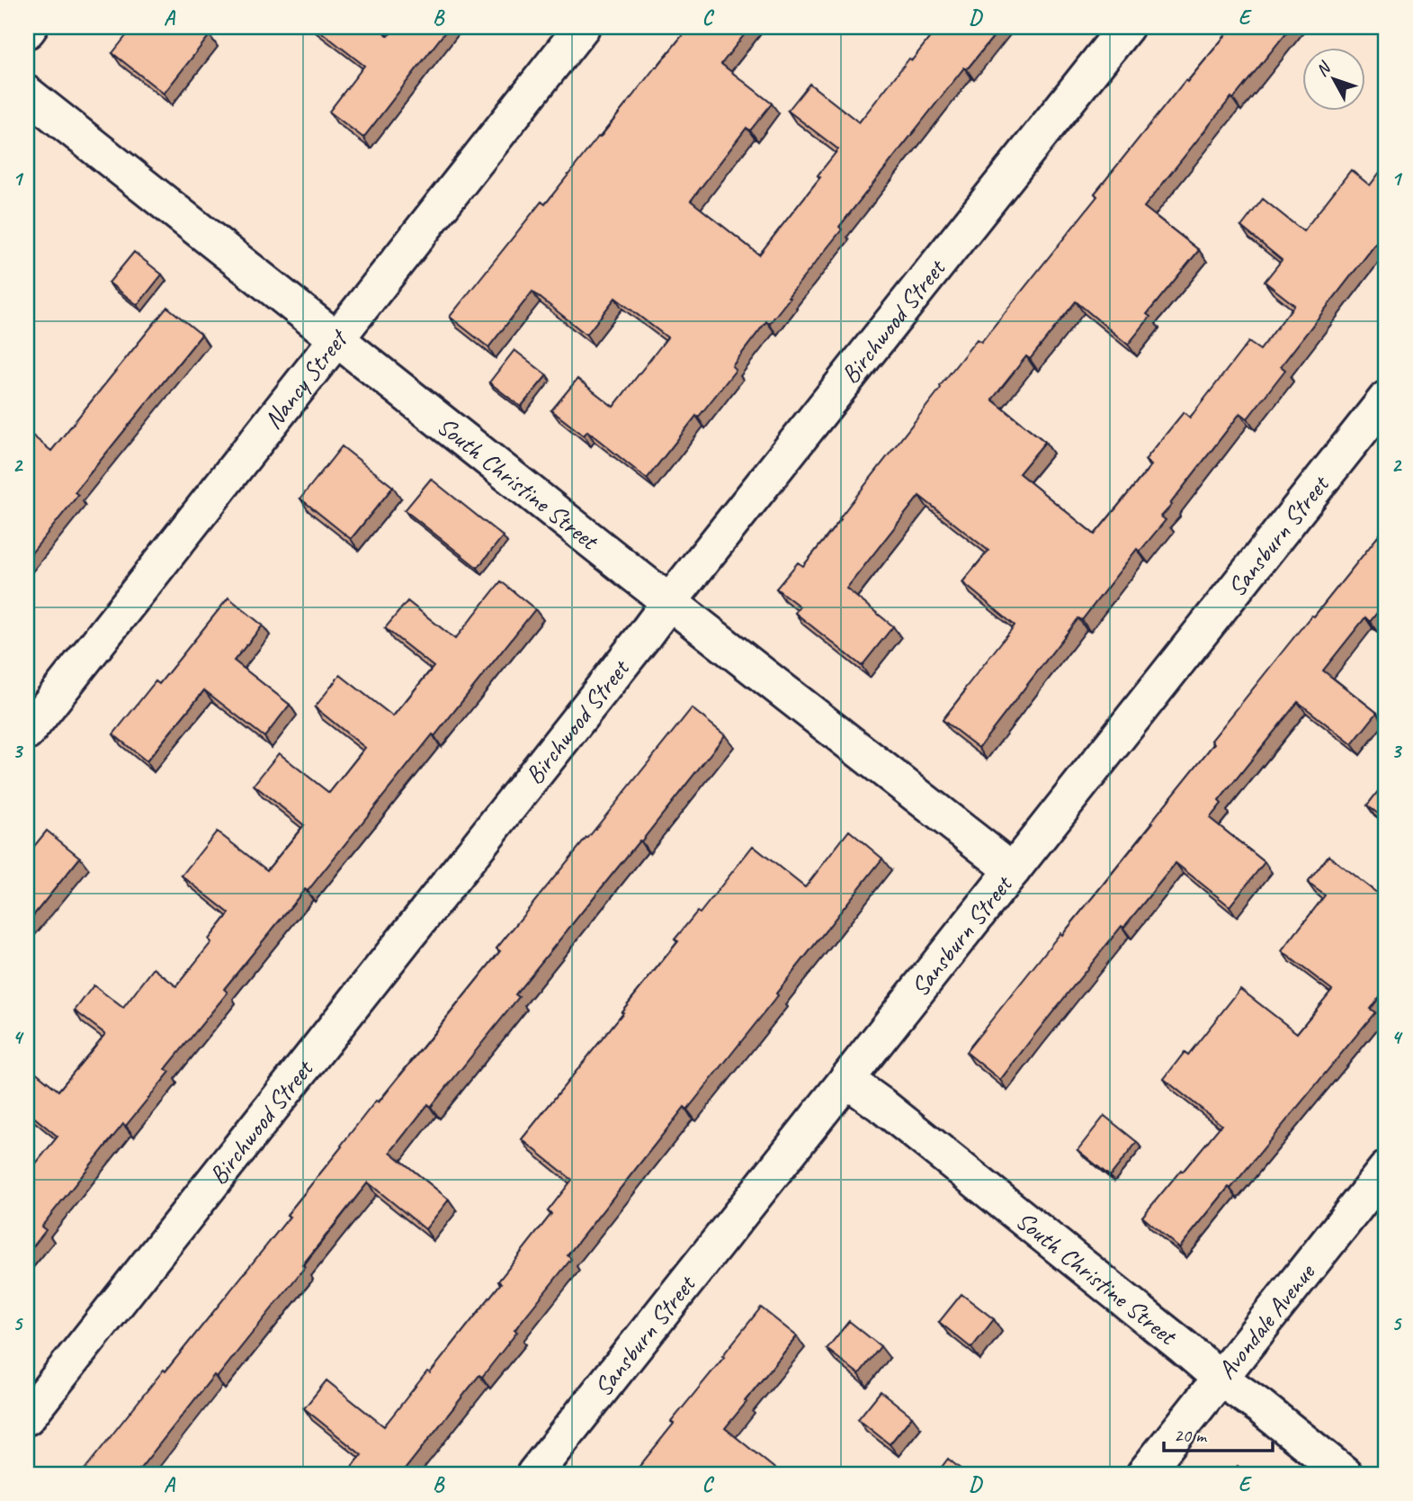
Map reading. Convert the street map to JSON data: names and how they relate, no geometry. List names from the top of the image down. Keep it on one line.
{"streets":{"street":["Birchwood Street","Nancy Street","South Christine Street","Sansburn Street","Avondale Avenue"]},"crossings":[["Birchwood Street","South Christine Street"],["Nancy Street","South Christine Street"],["South Christine Street","Sansburn Street"],["South Christine Street","Avondale Avenue"]],"scale_bar":"20 m","north":"top left","grid":{"columns":["A","B","C","D","E"],"rows":["1","2","3","4","5"]}}
